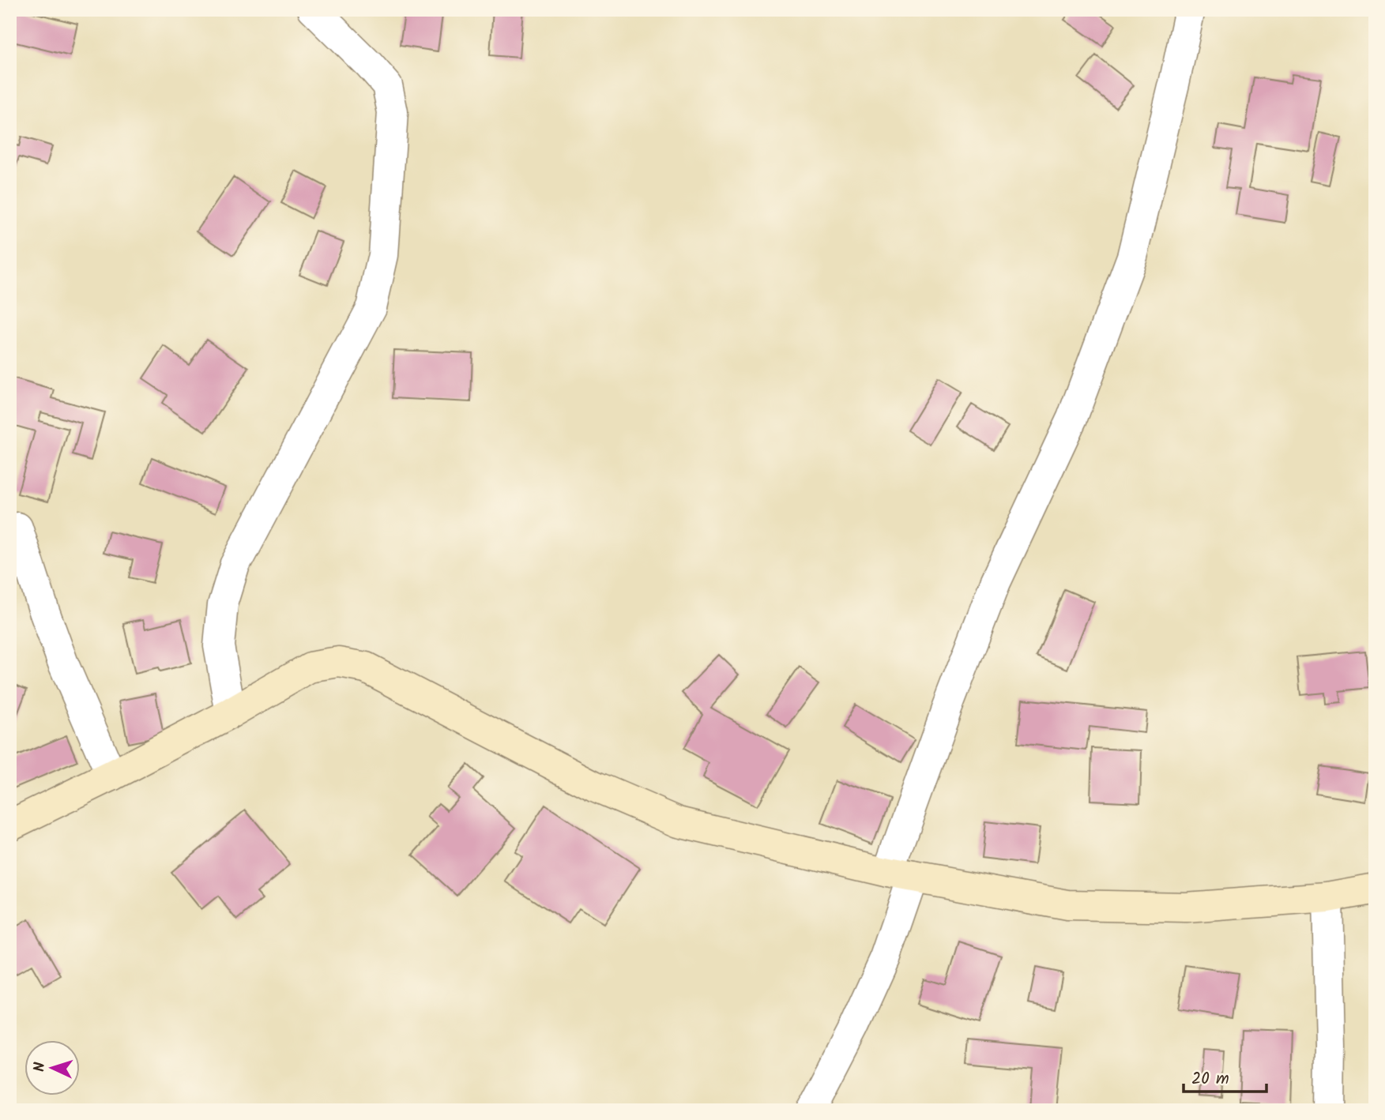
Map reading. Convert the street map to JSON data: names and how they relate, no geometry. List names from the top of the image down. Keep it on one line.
{"scale_bar":"20 m","north":"left"}
